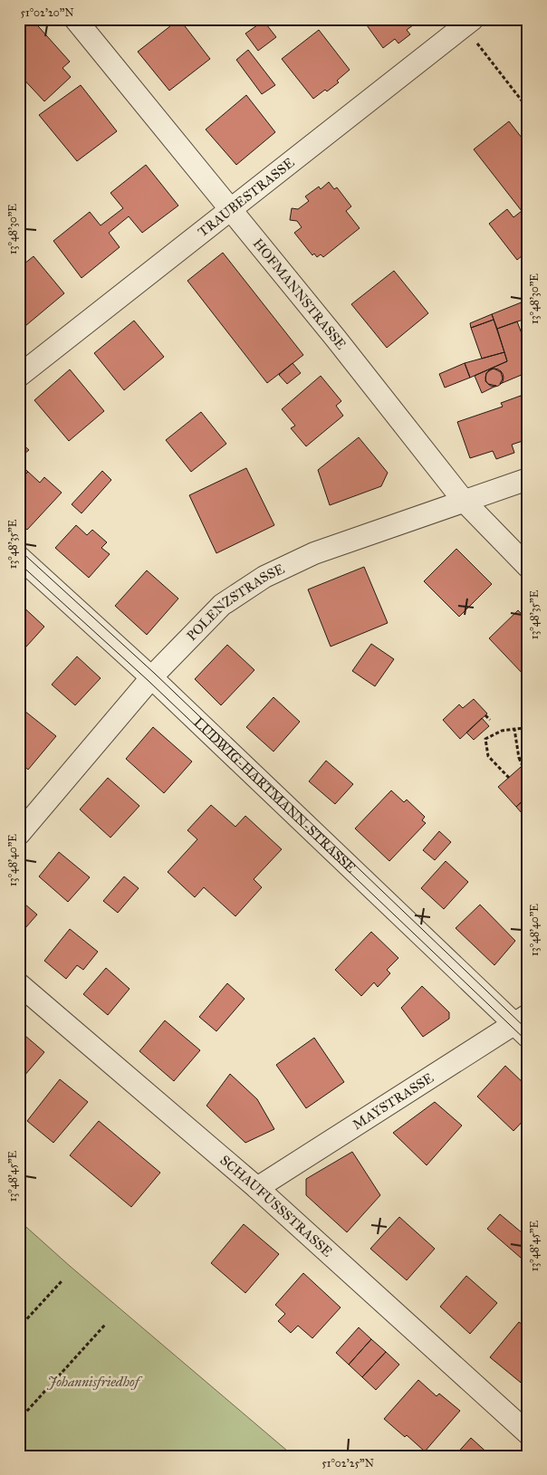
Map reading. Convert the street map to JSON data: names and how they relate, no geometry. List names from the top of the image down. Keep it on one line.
{"streets":{"street":["TRAUBESTRASSE","HOFMANNSTRASSE","POLENZSTRASSE","LUDWIG-HARTMANN-STRASSE","MAYSTRASSE","SCHAUFUSSSTRASSE"]},"crossings":[["TRAUBESTRASSE","HOFMANNSTRASSE"],["HOFMANNSTRASSE","POLENZSTRASSE"],["POLENZSTRASSE","LUDWIG-HARTMANN-STRASSE"],["LUDWIG-HARTMANN-STRASSE","MAYSTRASSE"],["MAYSTRASSE","SCHAUFUSSSTRASSE"]],"parks":["Johannisfriedhof"],"coordinates":["51°02'20\"N","13°48'30\"E","13°48'35\"E","13°48'40\"E","13°48'45\"E","51°02'25\"N"]}
